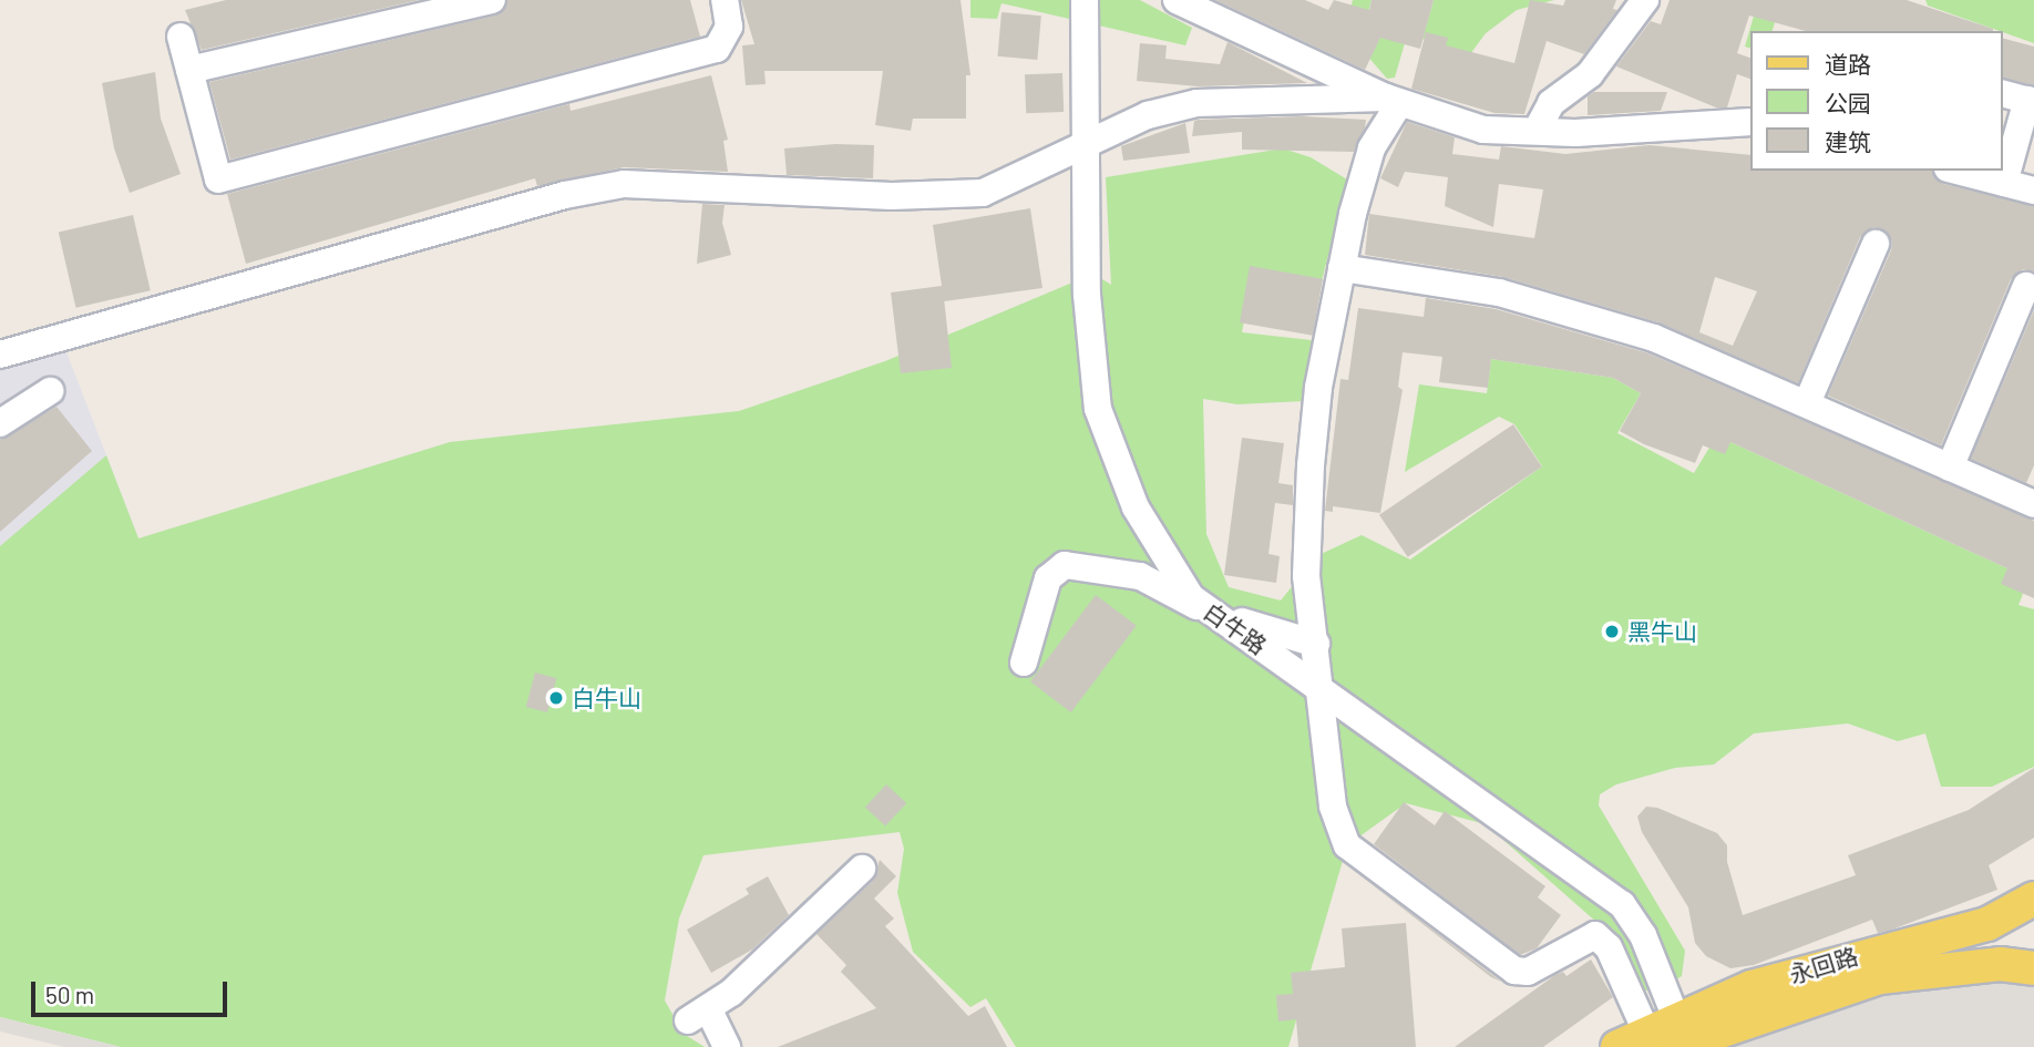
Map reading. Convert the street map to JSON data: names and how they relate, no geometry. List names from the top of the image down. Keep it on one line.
{"streets":{"main road":["永回路"],"street":["白牛路"]},"crossings":[["白牛路","永回路"]],"places":["黑牛山","白牛山"],"legend":["道路","公园","建筑"],"scale_bar":"50 m"}
